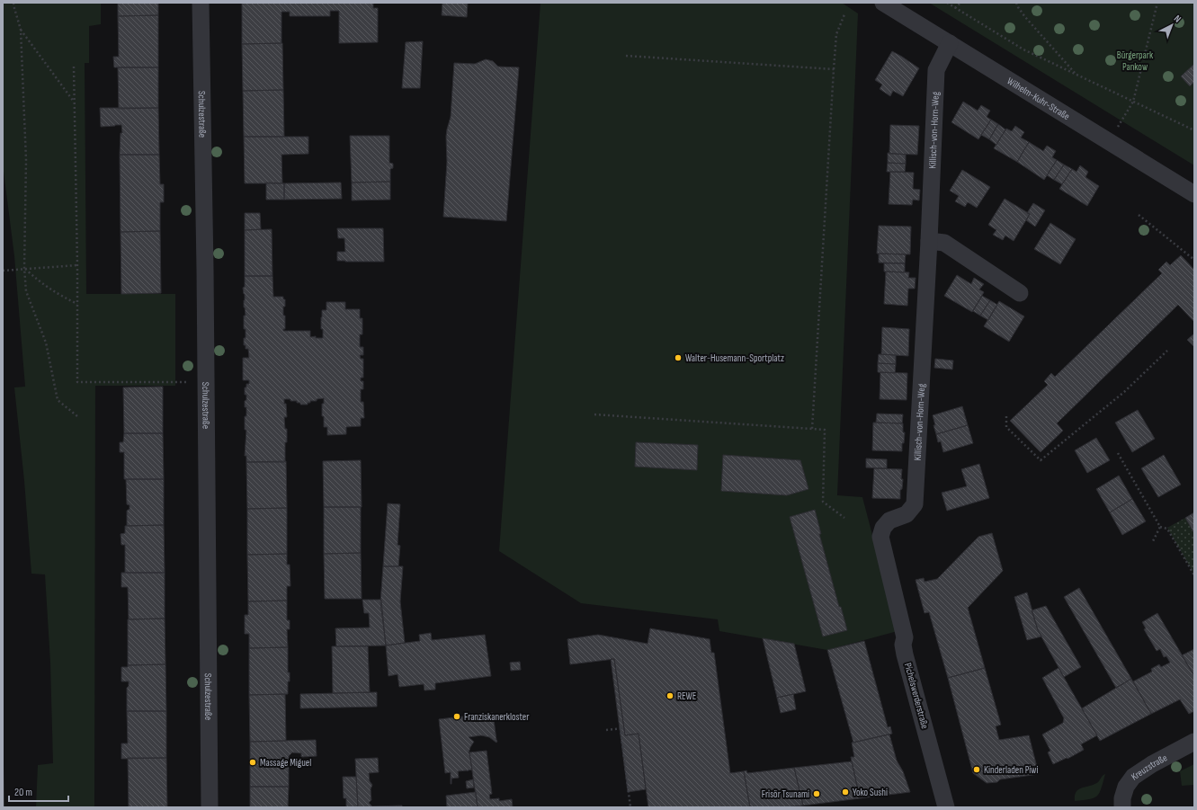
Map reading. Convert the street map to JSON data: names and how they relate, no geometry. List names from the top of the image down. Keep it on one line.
{"streets":{"street":["Wilhelm-Kuhr-Straße","Schulzestraße","Killisch-von-Horn-Weg","Pichelswerderstraße","Kreuzstraße"]},"crossings":[["Wilhelm-Kuhr-Straße","Killisch-von-Horn-Weg"],["Killisch-von-Horn-Weg","Pichelswerderstraße"]],"parks":["Bürgerpark Pankow"],"places":["Walter-Husemann-Sportplatz","REWE","Franziskanerkloster","Massage Miguel","Kinderladen Piwi","Yoko Sushi","Frisör Tsunami"],"scale_bar":"20 m","north":"top right"}
